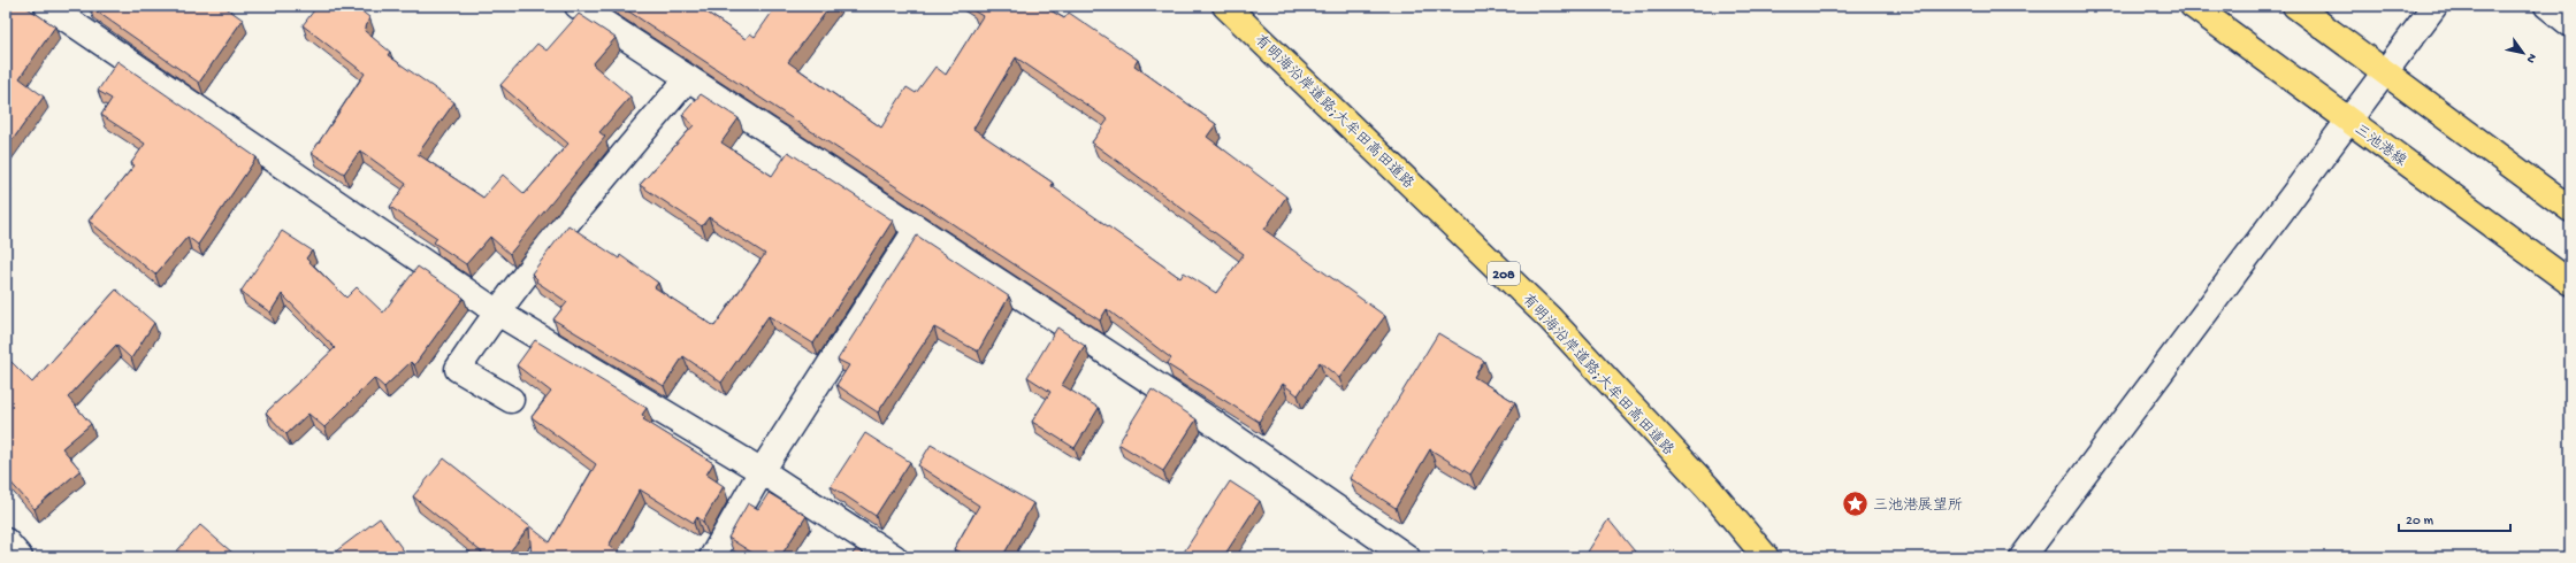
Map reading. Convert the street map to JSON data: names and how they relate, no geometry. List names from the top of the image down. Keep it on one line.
{"streets":{"main road":["有明海沿岸道路;大牟田高田道路","三池港線","208"]},"places":{"place":["三池港展望所"]},"scale_bar":"20 m","north":"bottom right"}
